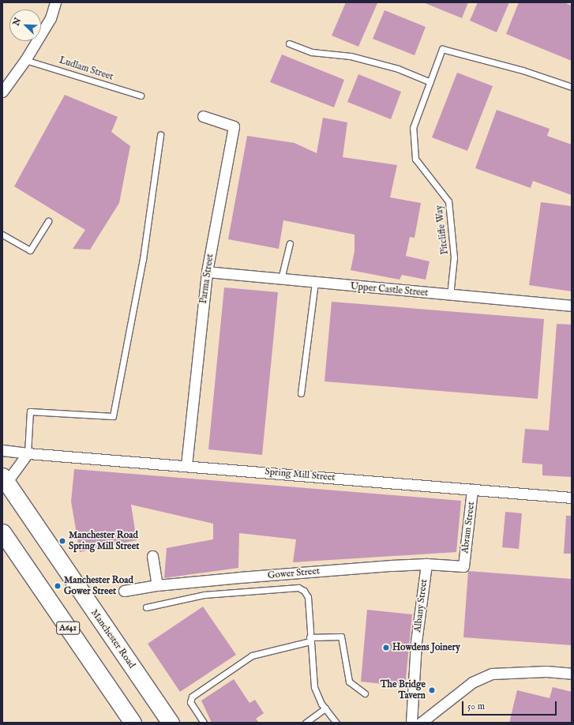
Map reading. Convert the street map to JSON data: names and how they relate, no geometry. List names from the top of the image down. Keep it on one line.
{"streets":{"main road":["A641","Manchester Road"],"street":["Parma Street","Upper Castle Street","Spring Mill Street","Abram Street","Gower Street","Albany Street"],"lane":["Ludlam Street","Pitcliffe Way"]},"crossings":[["Pitcliffe Way","Upper Castle Street"],["Parma Street","Upper Castle Street"],["Parma Street","Spring Mill Street"],["Spring Mill Street","Abram Street"],["Abram Street","Gower Street"],["Gower Street","Albany Street"]],"places":["Manchester Road Spring Mill Street","Manchester Road Gower Street","Howdens Joinery","The Bridge Tavern"],"scale_bar":"50 m","north":"top left"}
